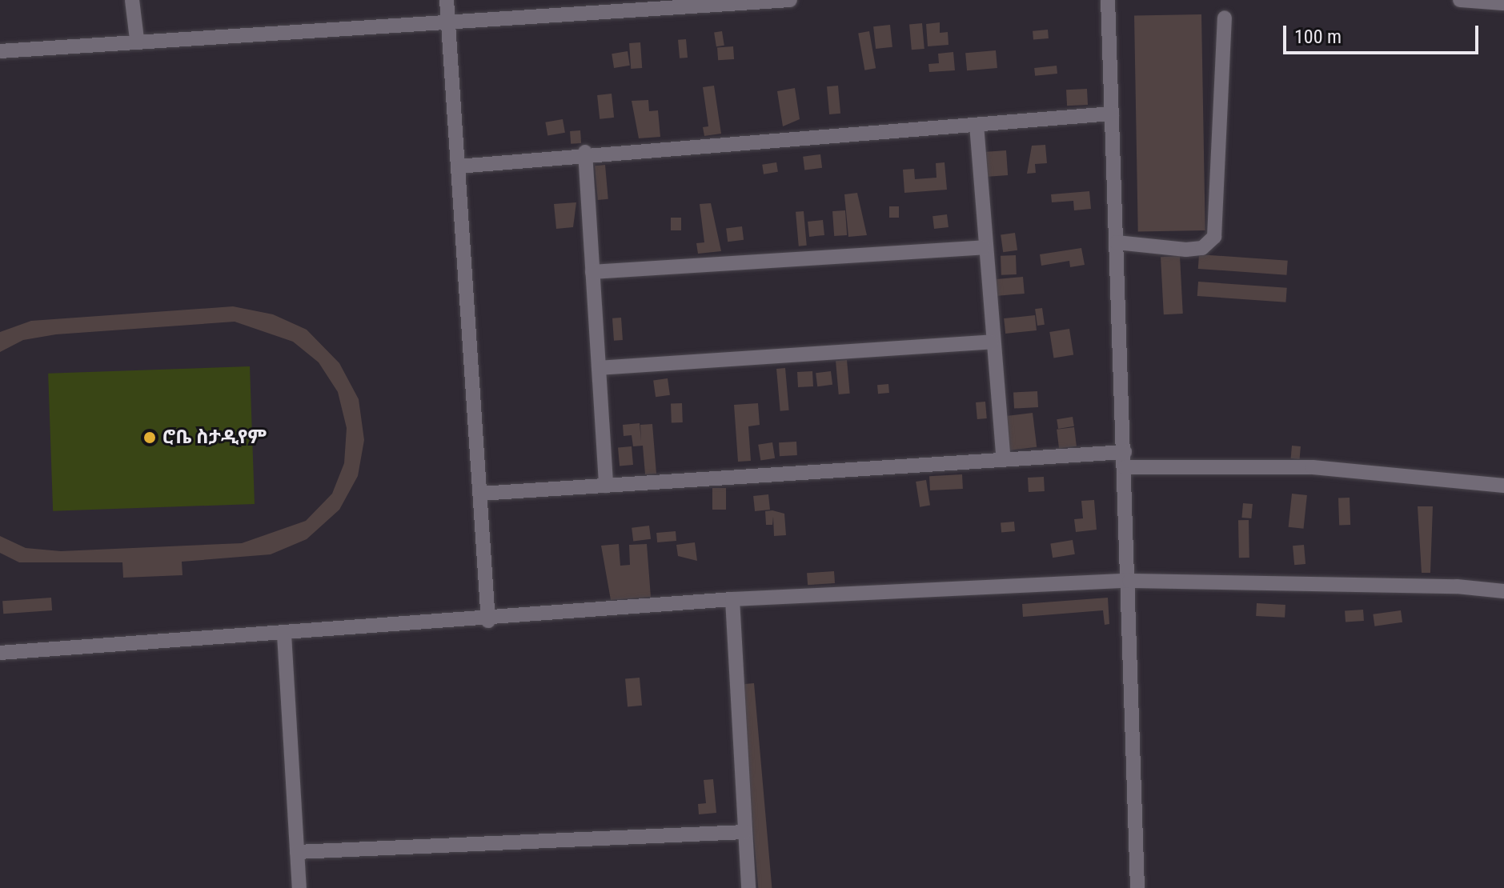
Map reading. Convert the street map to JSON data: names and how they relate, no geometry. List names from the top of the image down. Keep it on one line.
{"places":["ሮቤ ስታዲየም"],"scale_bar":"100 m"}
